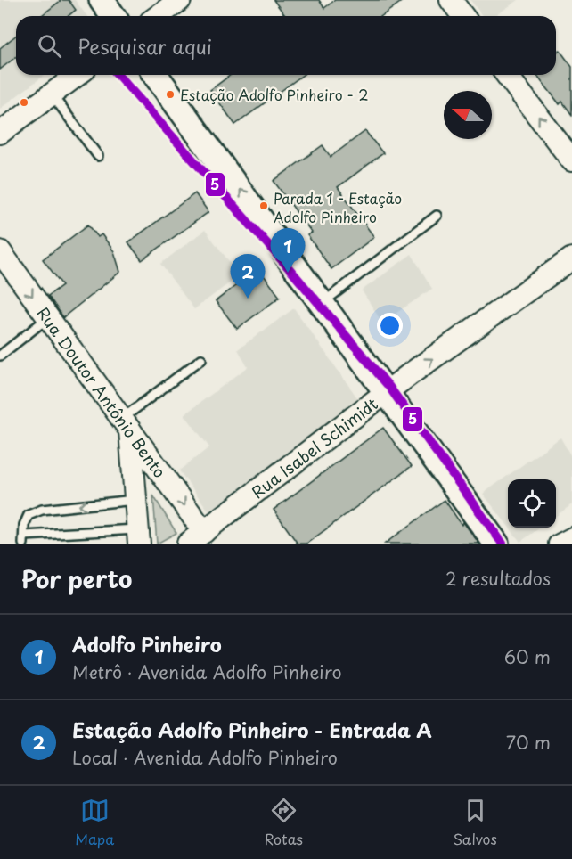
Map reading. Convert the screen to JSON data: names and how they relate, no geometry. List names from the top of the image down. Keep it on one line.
{"streets":{"street":["Rua Doutor Antônio Bento","Rua Isabel Schimidt"]},"crossings":[["Rua Doutor Antônio Bento","Rua Isabel Schimidt"]],"one_way":["Rua Doutor Antônio Bento","Rua Isabel Schimidt"],"places":["Estação Adolfo Pinheiro - 2","Parada 1 - Estação Adolfo Pinheiro"],"lines":["transit line 5"],"north":"left","page":{"search":"Pesquisar aqui","pins":["1","2"],"heading":["Por perto","2 resultados"],"list":[{"mark":"1","name":"Adolfo Pinheiro","note":"Metrô · Avenida Adolfo Pinheiro","value":"60 m"},{"mark":"2","name":"Estação Adolfo Pinheiro - Entrada A","note":"Local · Avenida Adolfo Pinheiro","value":"70 m"}],"nav":["Mapa","Rotas","Salvos"]}}
